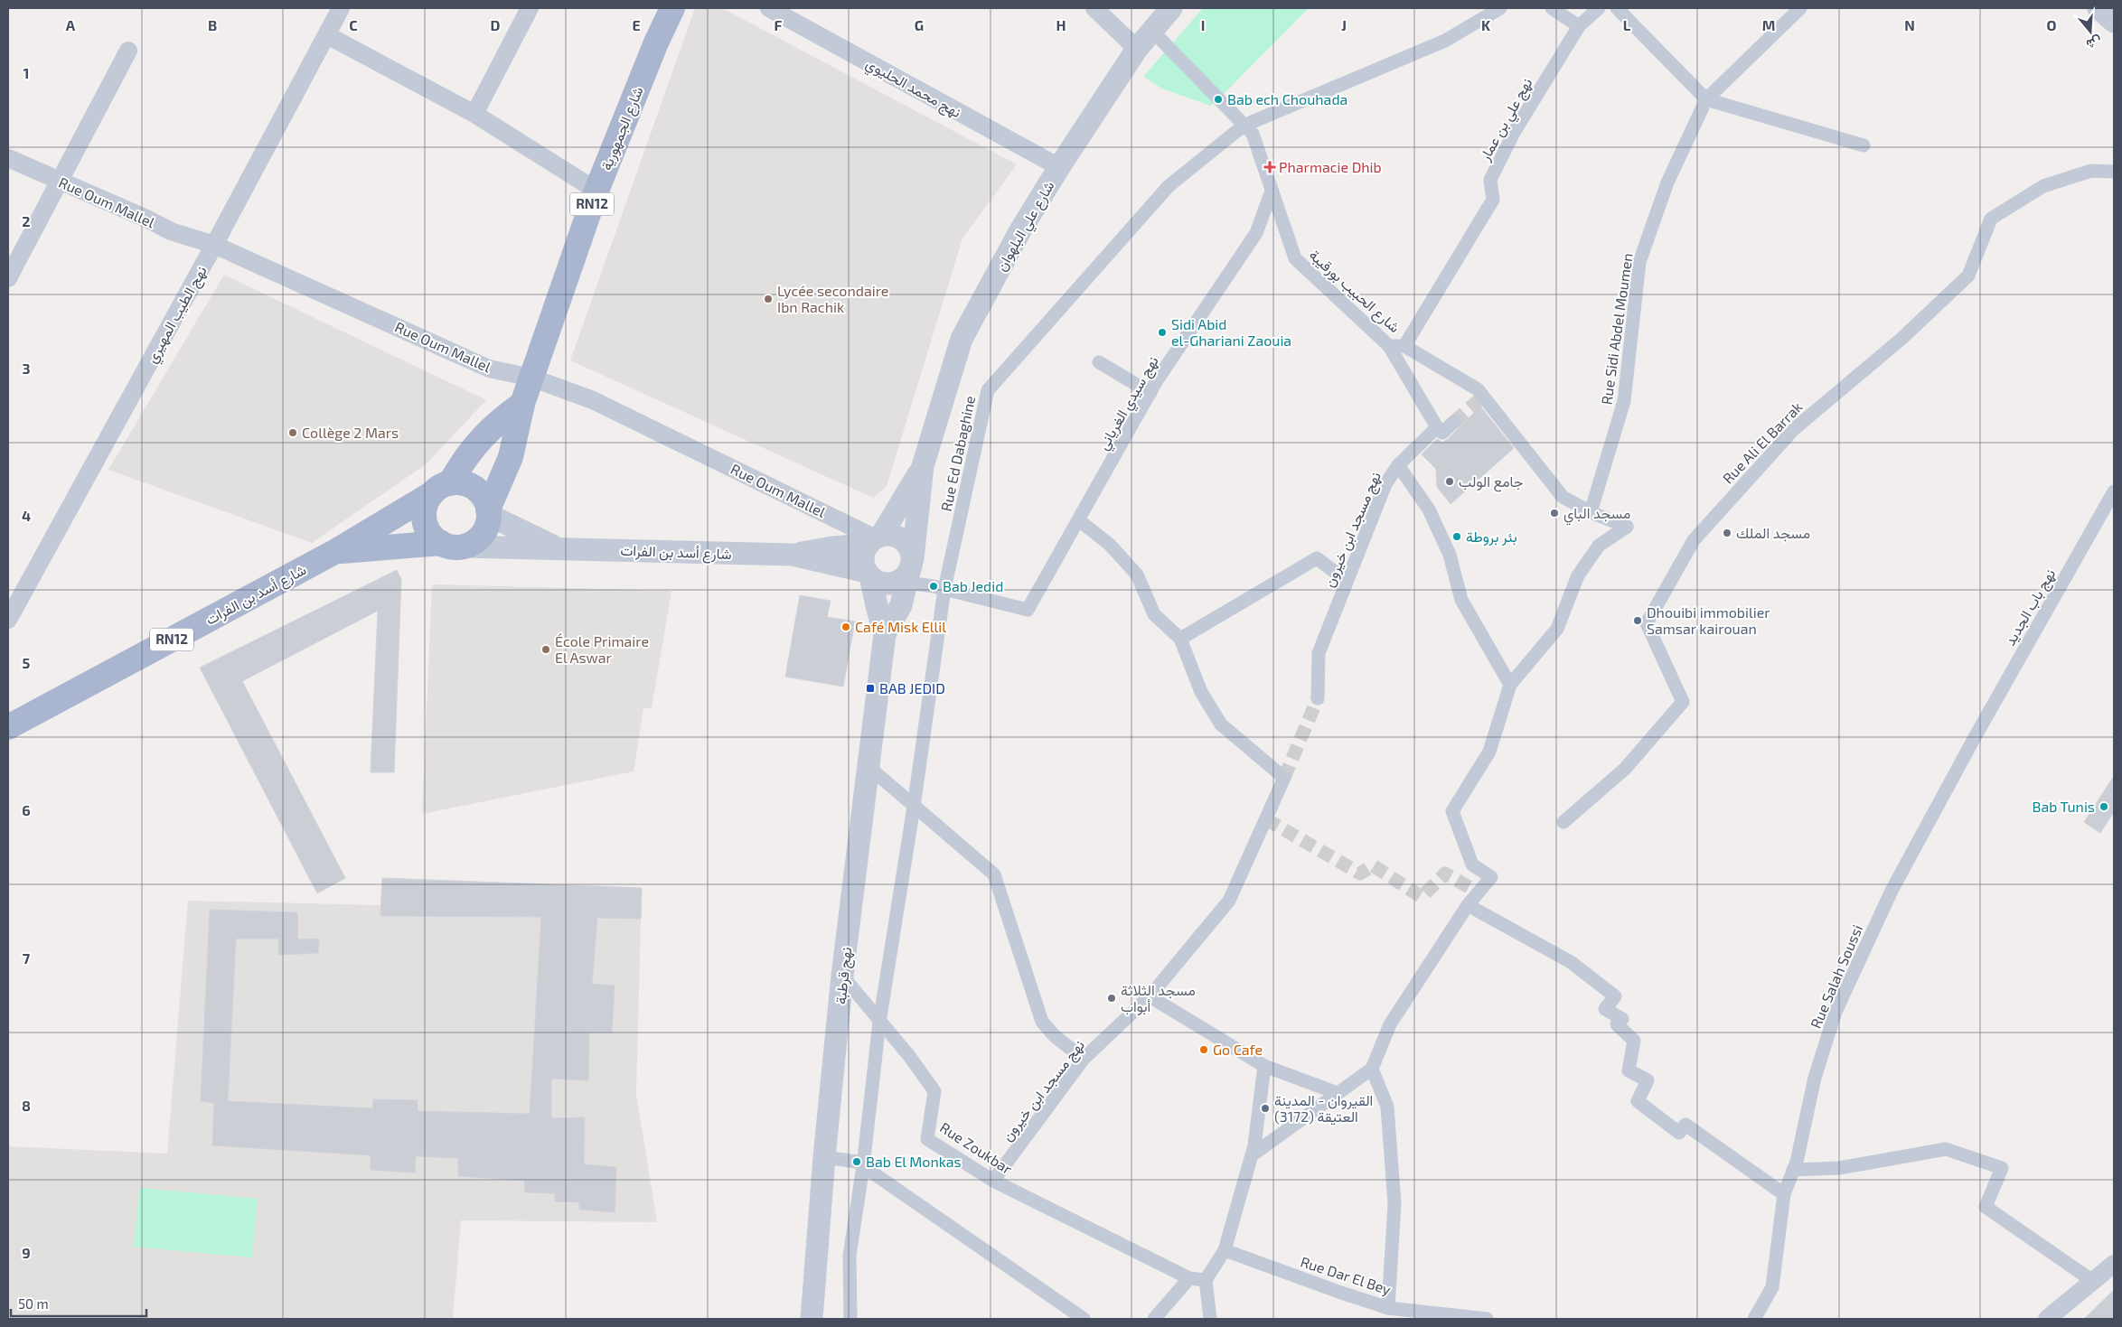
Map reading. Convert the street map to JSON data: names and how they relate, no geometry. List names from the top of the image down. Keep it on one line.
{"streets":{"main road":["شارع الجمهورية","RN12","شارع أسد بن الفرات"],"street":["نهج محمد الحليوي","نهج علي بن عمار","Rue Oum Mallel","شارع علي البلهوان","شارع الحبيب بورقيبة","نهج الطيب المهيري","Rue Sidi Abdel Moumen","نهج سيدي الغرياني","Rue Ali El Barrak","Rue Ed Dabaghine","نهج مسجد ابن خيرون","نهج باب الجديد","نهج قرطبة","Rue Salah Soussi","Rue Zoukbar","Rue Dar El Bey"]},"crossings":[["نهج محمد الحليوي","شارع علي البلهوان"],["نهج علي بن عمار","شارع الحبيب بورقيبة"],["شارع الجمهورية","Rue Oum Mallel"],["شارع الجمهورية","شارع أسد بن الفرات"],["Rue Oum Mallel","نهج الطيب المهيري"],["شارع علي البلهوان","شارع الحبيب بورقيبة"],["شارع الحبيب بورقيبة","Rue Sidi Abdel Moumen"],["شارع الحبيب بورقيبة","نهج سيدي الغرياني"],["شارع الحبيب بورقيبة","Rue Ed Dabaghine"],["نهج سيدي الغرياني","Rue Ed Dabaghine"],["Rue Ed Dabaghine","Rue Zoukbar"],["نهج مسجد ابن خيرون","Rue Zoukbar"],["نهج باب الجديد","Rue Salah Soussi"],["نهج قرطبة","Rue Zoukbar"]],"places":{"other":["Bab ech Chouhada","Lycée secondaire Ibn Rachik","Sidi Abid el-Ghariani Zaouia","Collège 2 Mars","جامع الولب","مسجد الباي","مسجد الملك","بئر بروطة","Bab Jedid","Dhouibi immobilier Samsar kairouan","Café Misk Ellil","École Primaire El Aswar","Bab Tunis","مسجد الثلاثة أبواب","Go Cafe","القيروان - المدينة العتيقة (3172)","Bab El Monkas"],"health":["Pharmacie Dhib"],"transit":["BAB JEDID"]},"scale_bar":"50 m","north":"bottom","grid":{"columns":["A","B","C","D","E","F","G","H","I","J","K","L","M","N","O"],"rows":["1","2","3","4","5","6","7","8","9"]}}
